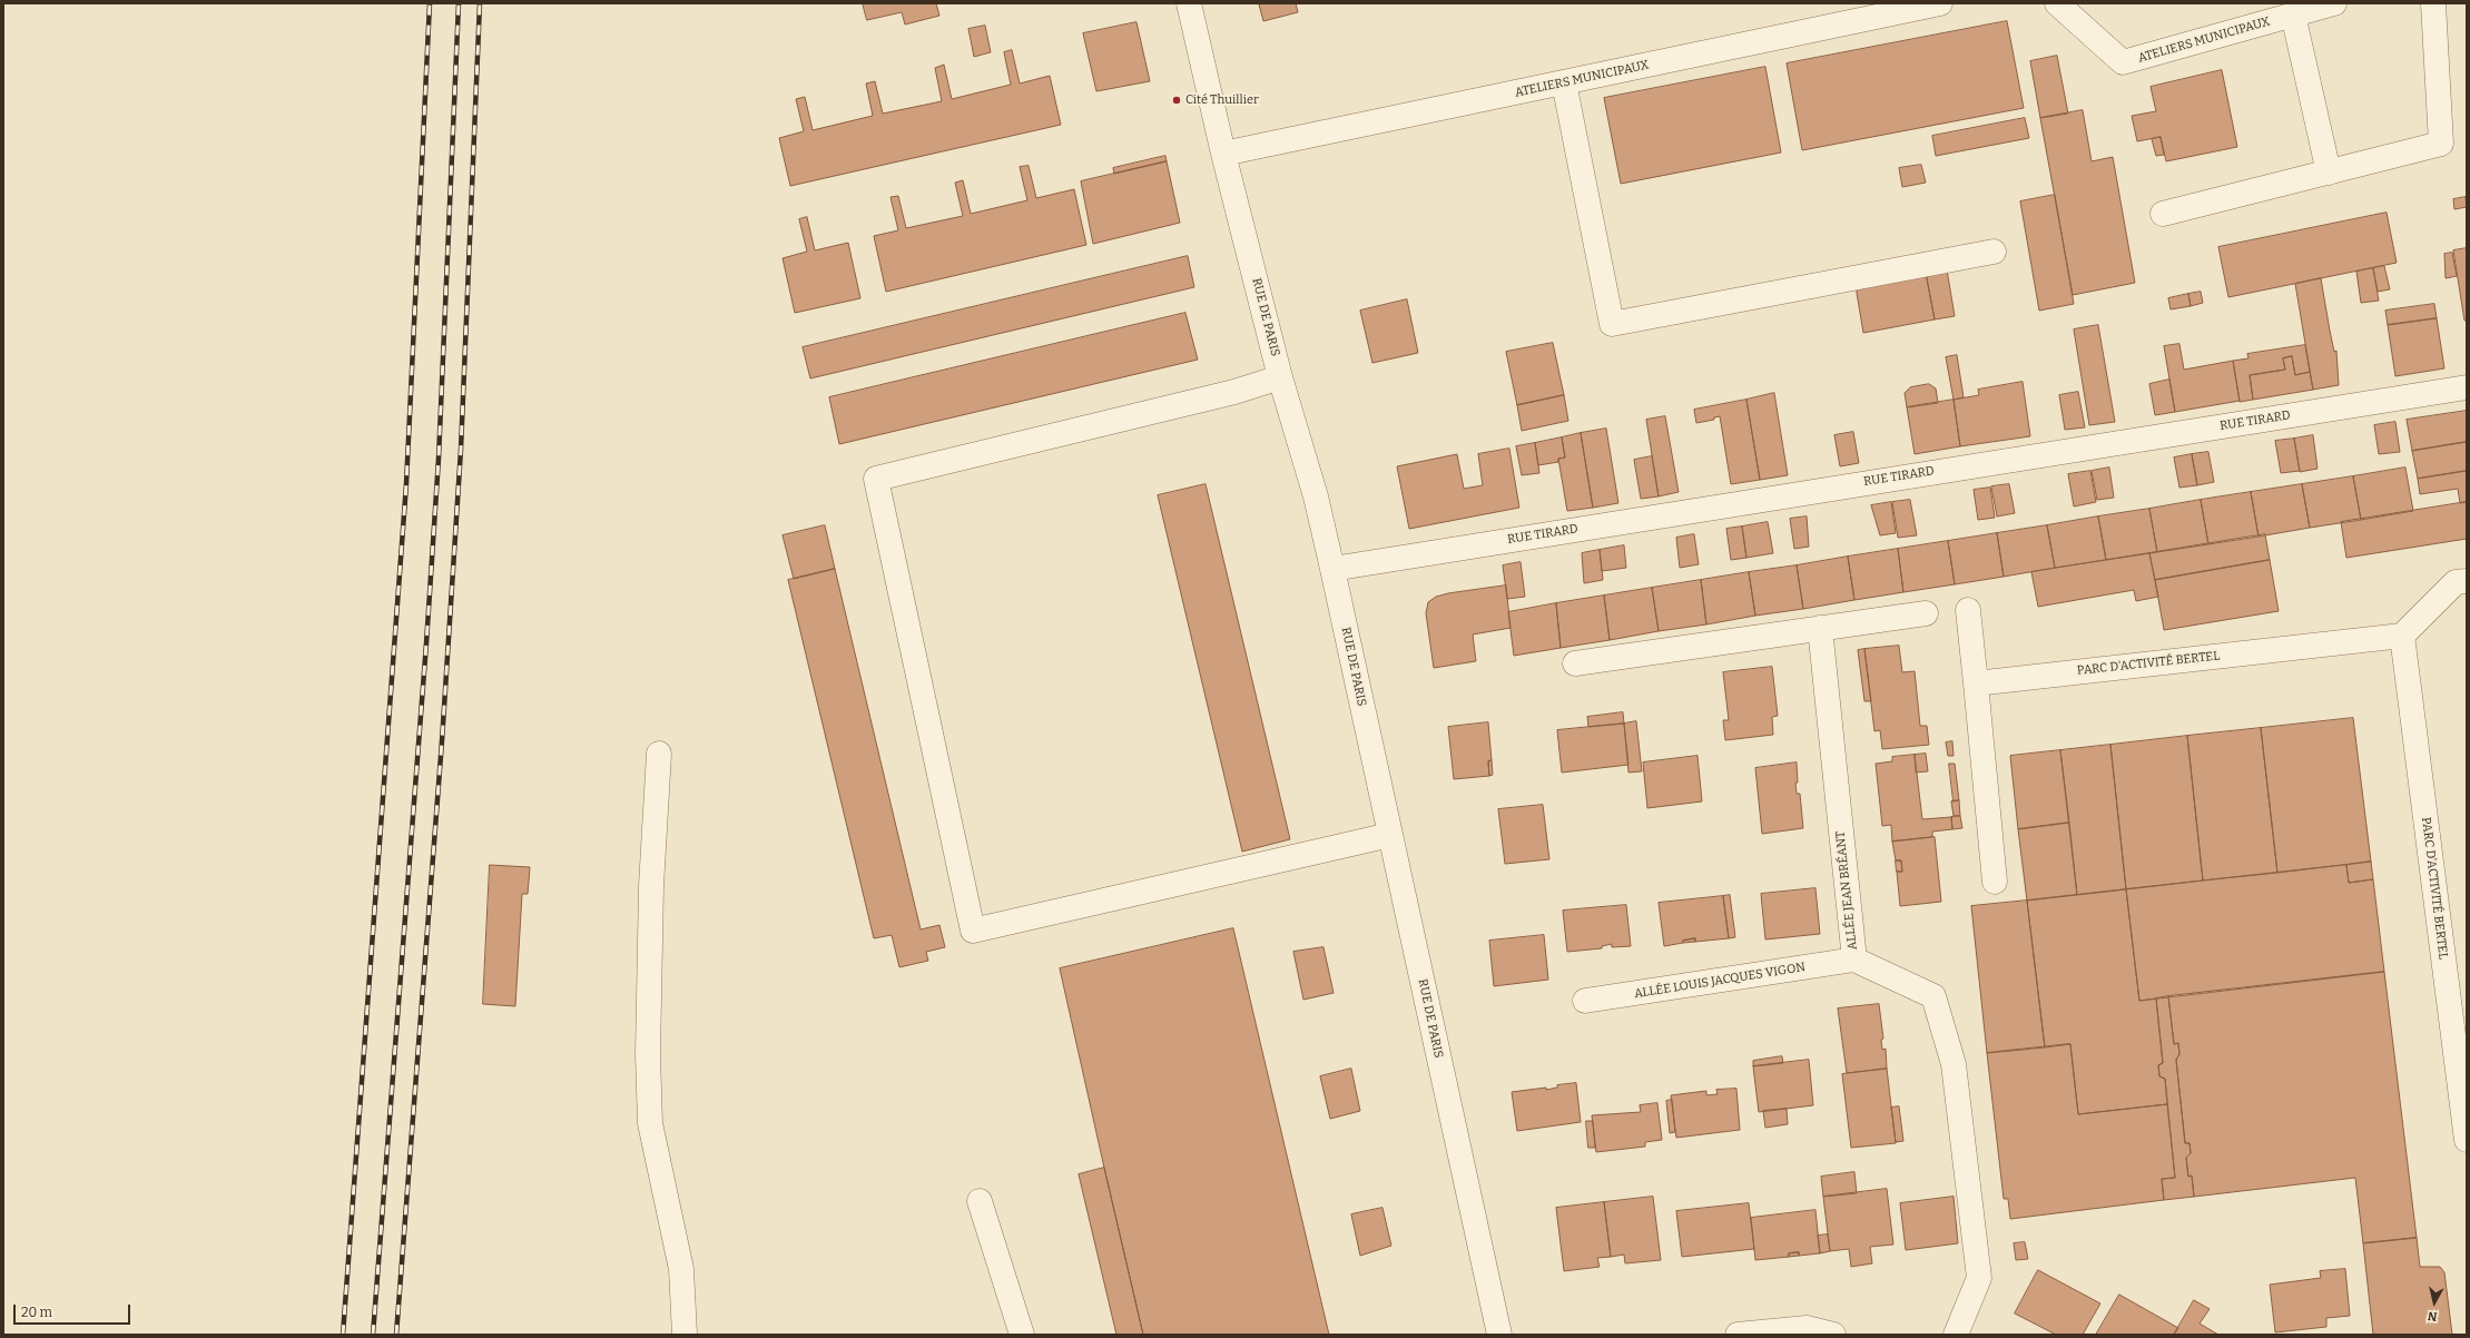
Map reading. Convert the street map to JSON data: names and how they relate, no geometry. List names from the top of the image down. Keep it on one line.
{"streets":{"street":["ATELIERS MUNICIPAUX","RUE DE PARIS","RUE TIRARD","PARC D'ACTIVITÉ BERTEL","ALLÉE JEAN BRÉANT","ALLÉE LOUIS JACQUES VIGON"]},"crossings":[["ATELIERS MUNICIPAUX","RUE DE PARIS"],["RUE DE PARIS","RUE TIRARD"],["ALLÉE JEAN BRÉANT","ALLÉE LOUIS JACQUES VIGON"]],"places":["Cité Thuillier"],"scale_bar":"20 m","north":"bottom"}
